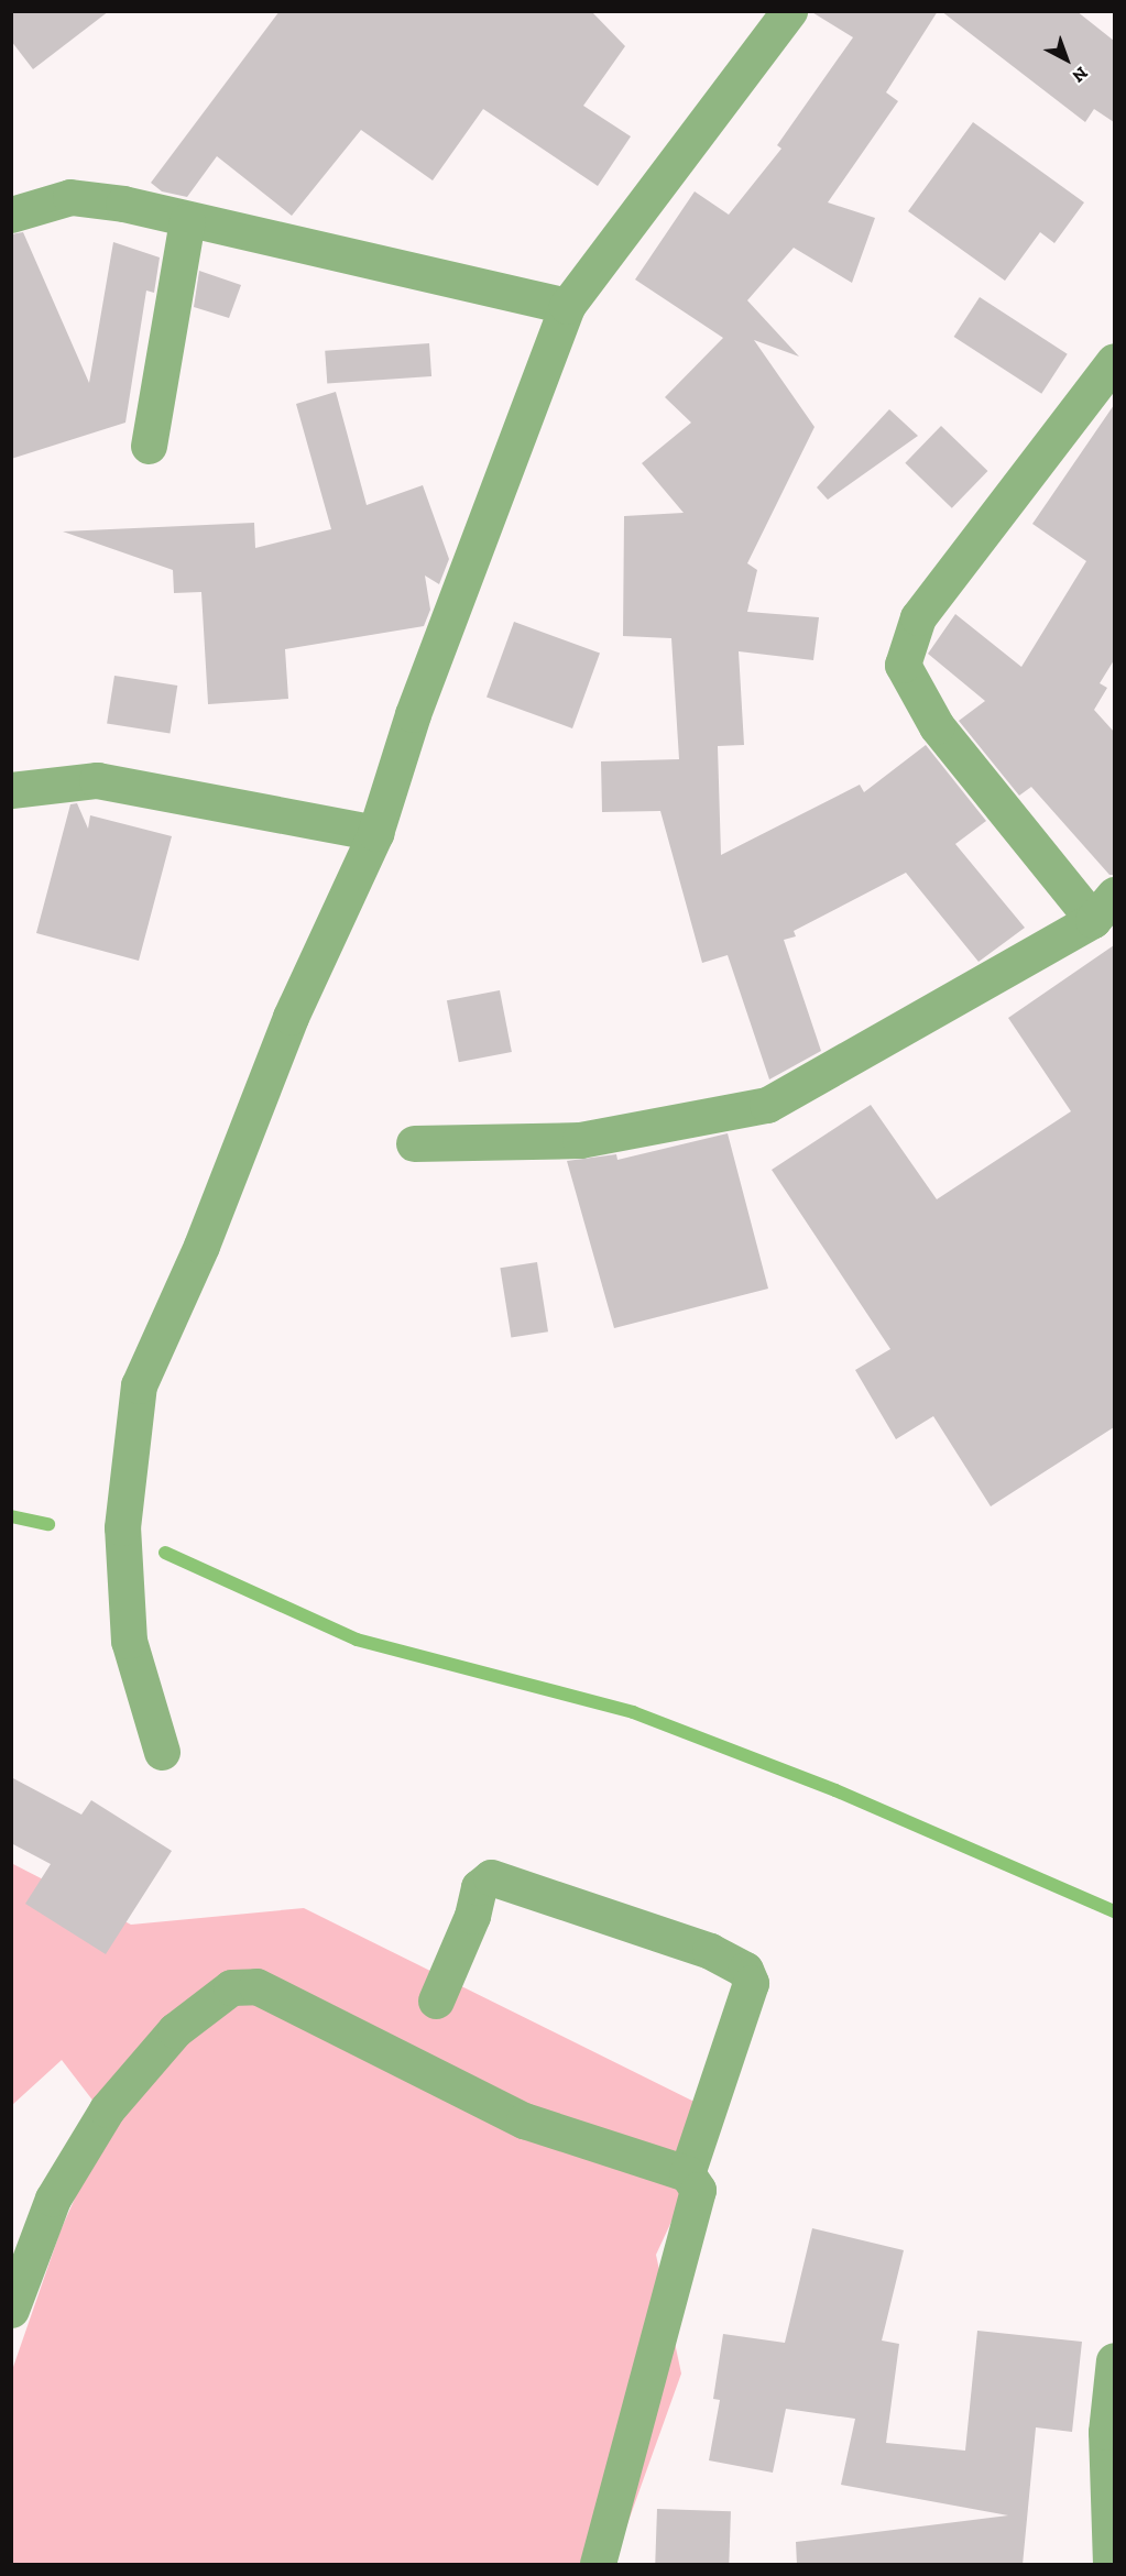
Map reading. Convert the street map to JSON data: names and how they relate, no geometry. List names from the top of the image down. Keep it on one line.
{"north":"bottom right"}
